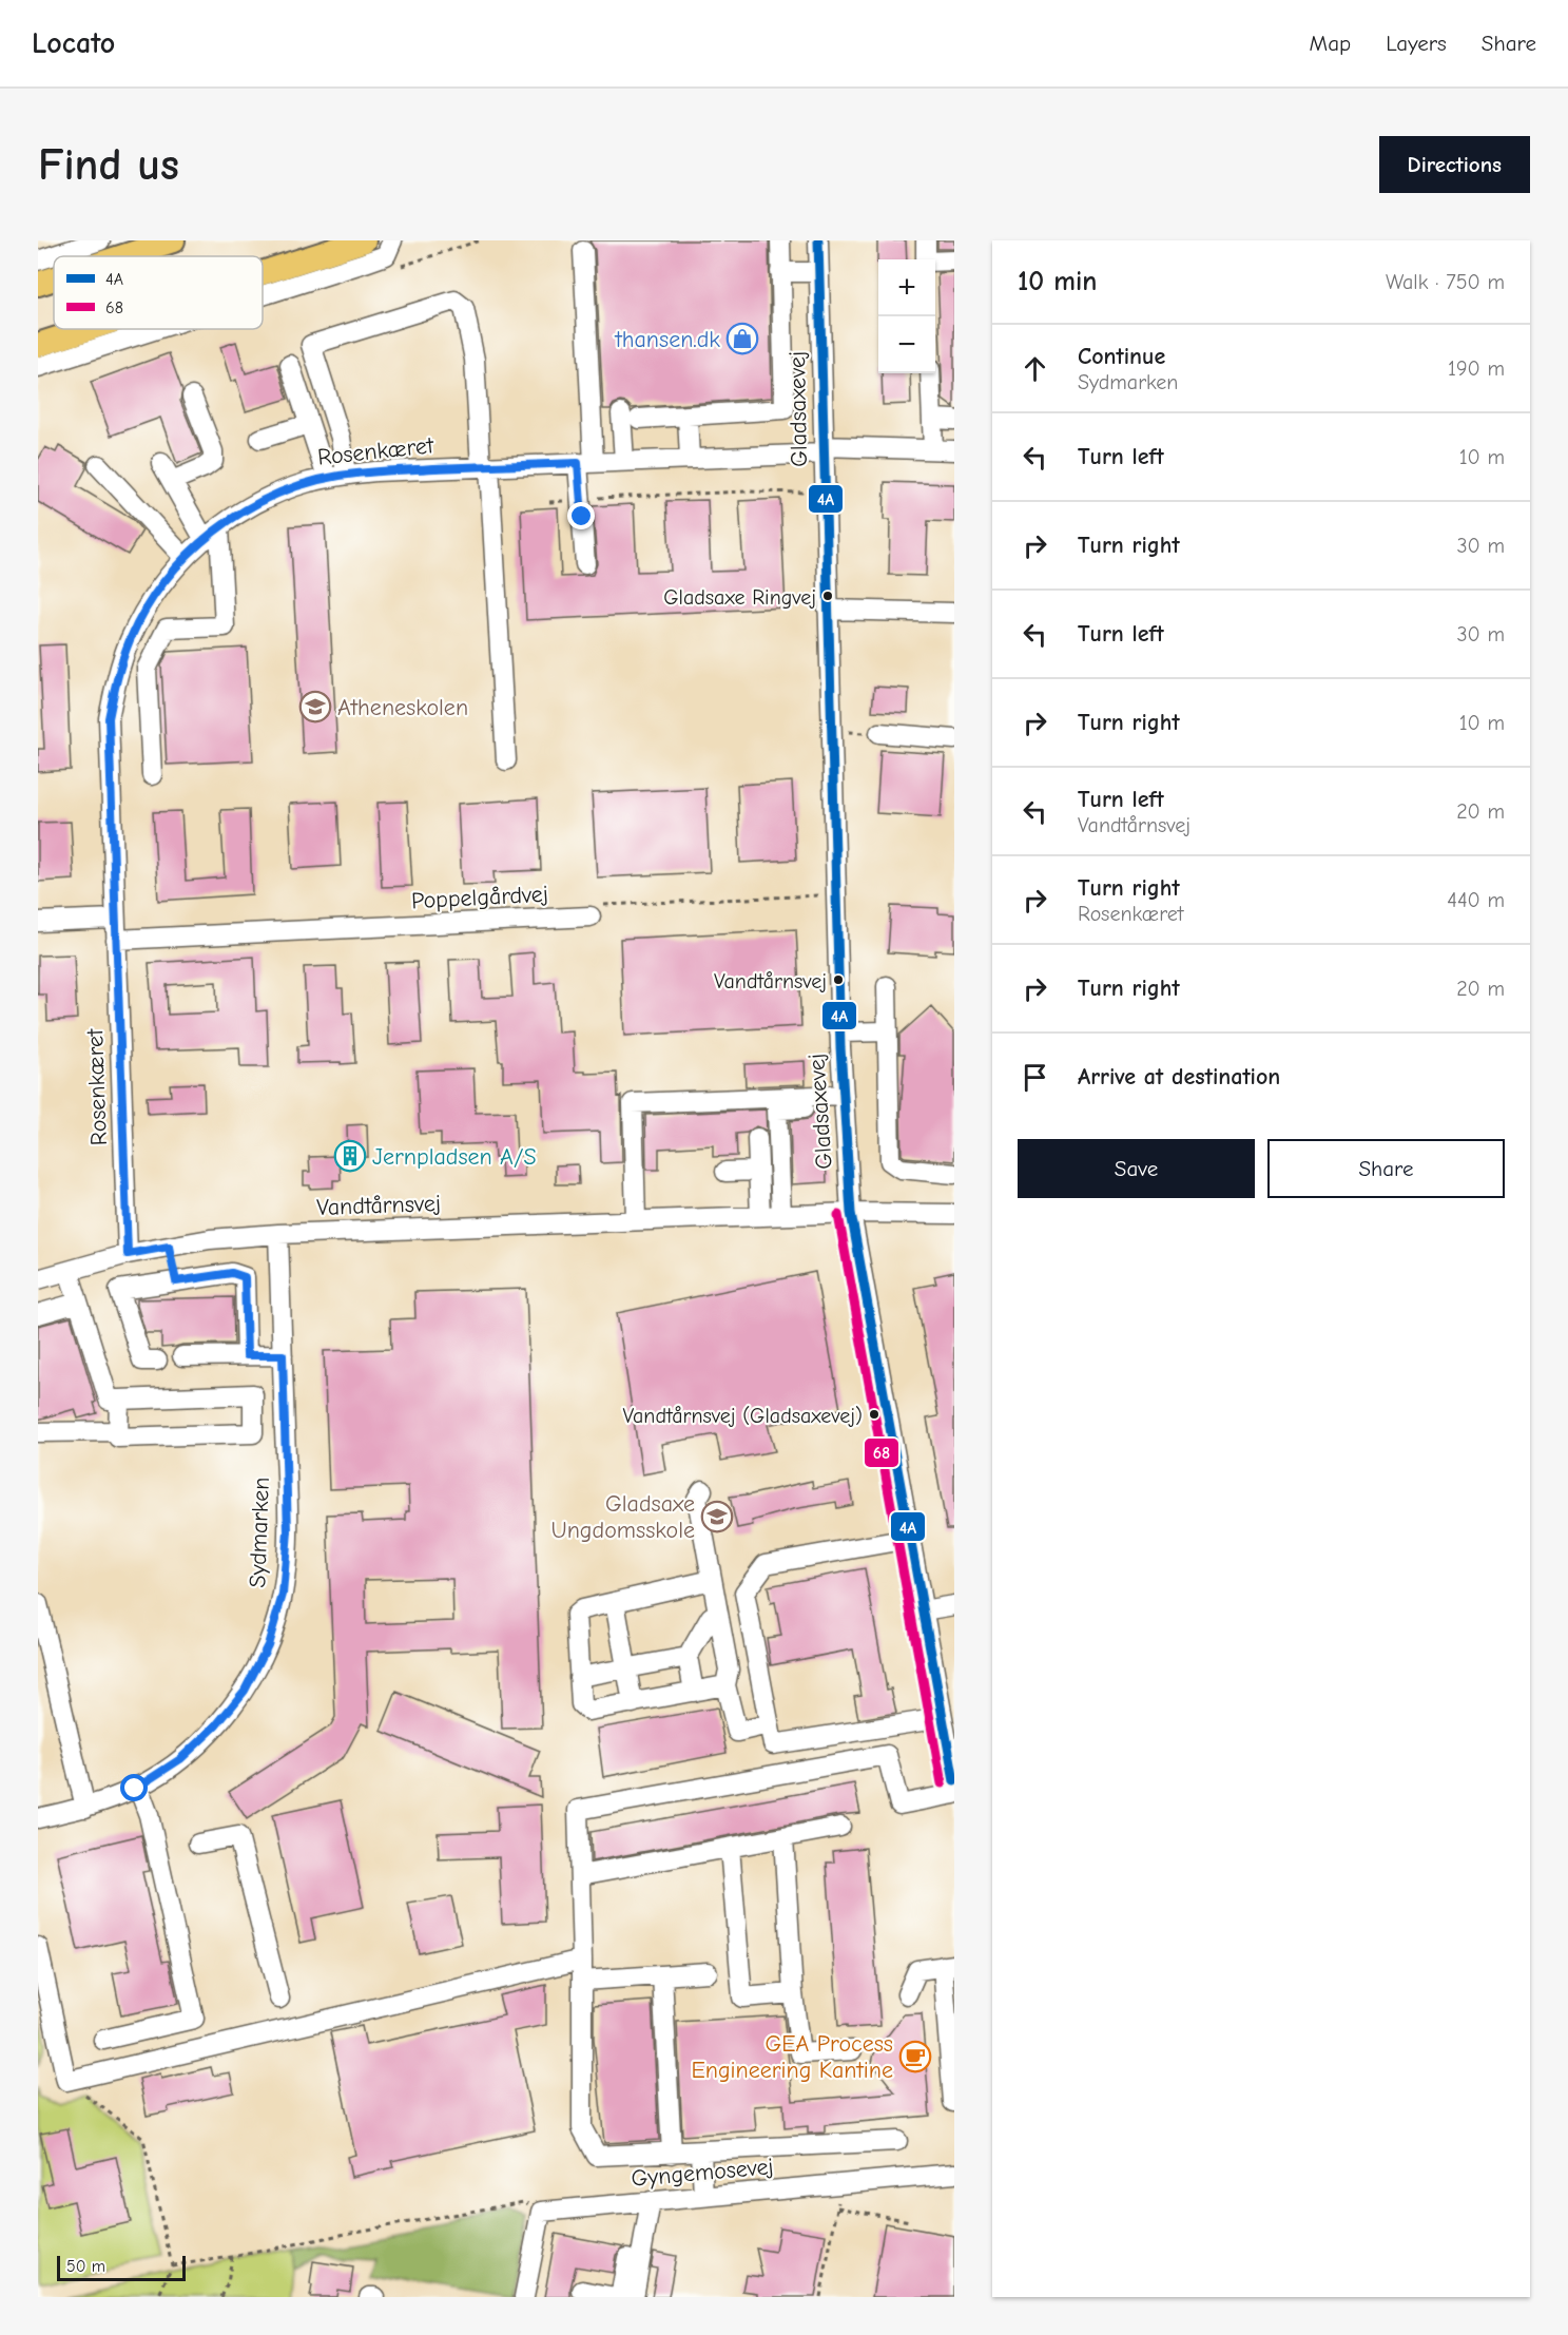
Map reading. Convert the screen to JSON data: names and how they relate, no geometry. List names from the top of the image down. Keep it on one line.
{"streets":{"street":["Gladsaxevej","Rosenkæret","Poppelgårdvej","Vandtårnsvej","Sydmarken","Gyngemosevej"]},"crossings":[["Gladsaxevej","Rosenkæret"],["Gladsaxevej","Vandtårnsvej"],["Rosenkæret","Poppelgårdvej"],["Rosenkæret","Vandtårnsvej"],["Vandtårnsvej","Sydmarken"]],"places":{"shop":["thansen.dk"],"other":["Gladsaxe Ringvej","Vandtårnsvej","Vandtårnsvej (Gladsaxevej)"],"school or university":["Atheneskolen","Gladsaxe Ungdomsskole"],"building":["Jernpladsen A/S"],"cafe":["GEA Process Engineering Kantine"]},"lines":["transit line 4A","transit line 68"],"legend":["4A","68"],"scale_bar":"50 m","page":{"header":"Locato","nav":["Map","Layers","Share"],"buttons":["Directions",["Save","Share"]],"title":"Find us","heading":["10 min","Walk · 750 m"],"map_buttons":["+","−"],"list":[["Continue","Sydmarken","190 m"],["Turn left","10 m"],["Turn right","30 m"],["Turn left","30 m"],["Turn right","10 m"],["Turn left","Vandtårnsvej","20 m"],["Turn right","Rosenkæret","440 m"],["Turn right","20 m"],"Arrive at destination"],"scale":"50 m"}}
